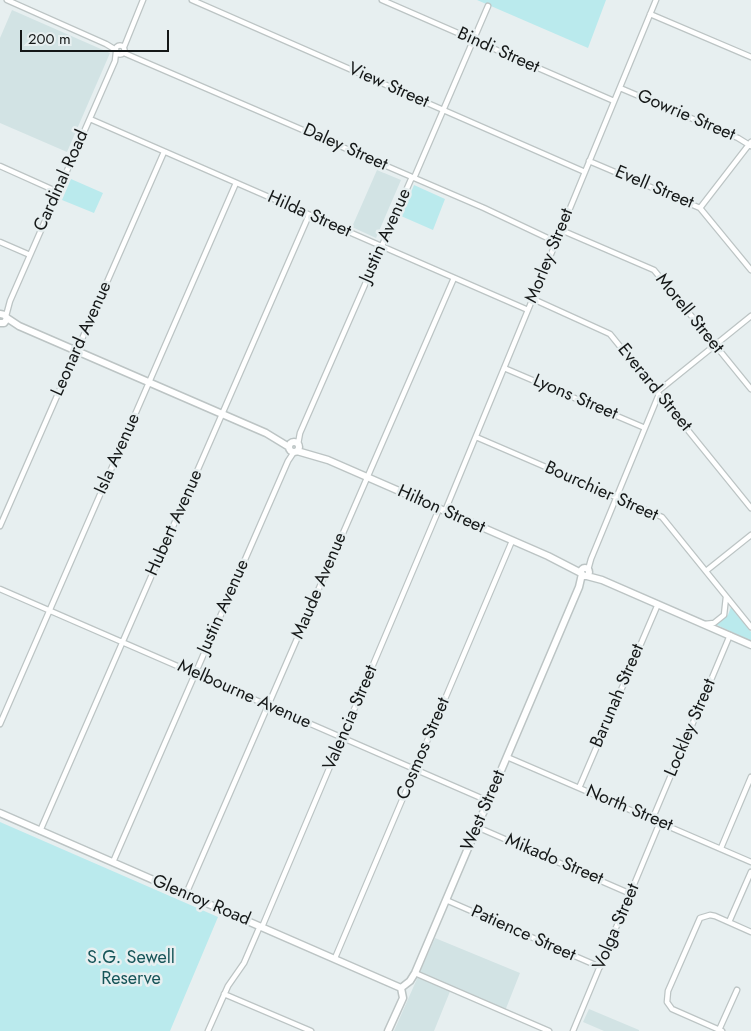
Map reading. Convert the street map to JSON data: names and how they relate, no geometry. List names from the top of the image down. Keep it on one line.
{"streets":{"street":["Bindi Street","View Street","Gowrie Street","Daley Street","Cardinal Road","Evell Street","Hilda Street","Justin Avenue","Morley Street","Morell Street","Leonard Avenue","Everard Street","Lyons Street","Isla Avenue","Bourchier Street","Hilton Street","Hubert Avenue","Maude Avenue","Melbourne Avenue","Barunah Street","Valencia Street","Lockley Street","Cosmos Street","North Street","West Street","Mikado Street","Glenroy Road","Volga Street","Patience Street"]},"crossings":[["Bindi Street","Justin Avenue"],["Bindi Street","Morley Street"],["View Street","Justin Avenue"],["View Street","Morley Street"],["Gowrie Street","Morley Street"],["Daley Street","Cardinal Road"],["Daley Street","Justin Avenue"],["Daley Street","Morley Street"],["Cardinal Road","Hilda Street"],["Cardinal Road","Hilton Street"],["Evell Street","Morley Street"],["Hilda Street","Justin Avenue"],["Hilda Street","Morley Street"],["Hilda Street","Leonard Avenue"],["Hilda Street","Isla Avenue"],["Hilda Street","Hubert Avenue"],["Hilda Street","Maude Avenue"],["Justin Avenue","Hilton Street"],["Justin Avenue","Melbourne Avenue"],["Justin Avenue","Glenroy Road"],["Morley Street","Morell Street"],["Morley Street","Everard Street"],["Morley Street","Lyons Street"],["Morley Street","Bourchier Street"],["Morley Street","Hilton Street"],["Morley Street","Valencia Street"],["Morell Street","West Street"],["Leonard Avenue","Hilton Street"],["Everard Street","West Street"],["Lyons Street","West Street"],["Isla Avenue","Hilton Street"],["Isla Avenue","Melbourne Avenue"],["Bourchier Street","West Street"],["Hilton Street","Hubert Avenue"],["Hilton Street","Maude Avenue"],["Hilton Street","Barunah Street"],["Hilton Street","Valencia Street"],["Hilton Street","Lockley Street"],["Hilton Street","Cosmos Street"],["Hilton Street","West Street"],["Hubert Avenue","Melbourne Avenue"],["Hubert Avenue","Glenroy Road"],["Maude Avenue","Melbourne Avenue"],["Maude Avenue","Glenroy Road"],["Melbourne Avenue","Valencia Street"],["Melbourne Avenue","Cosmos Street"],["Melbourne Avenue","West Street"],["Barunah Street","North Street"],["Valencia Street","Glenroy Road"],["Lockley Street","North Street"],["Cosmos Street","Glenroy Road"],["North Street","West Street"],["North Street","Volga Street"],["West Street","Mikado Street"],["West Street","Glenroy Road"],["West Street","Patience Street"],["Mikado Street","Volga Street"],["Volga Street","Patience Street"]],"parks":["S.G. Sewell Reserve"],"scale_bar":"200 m"}
